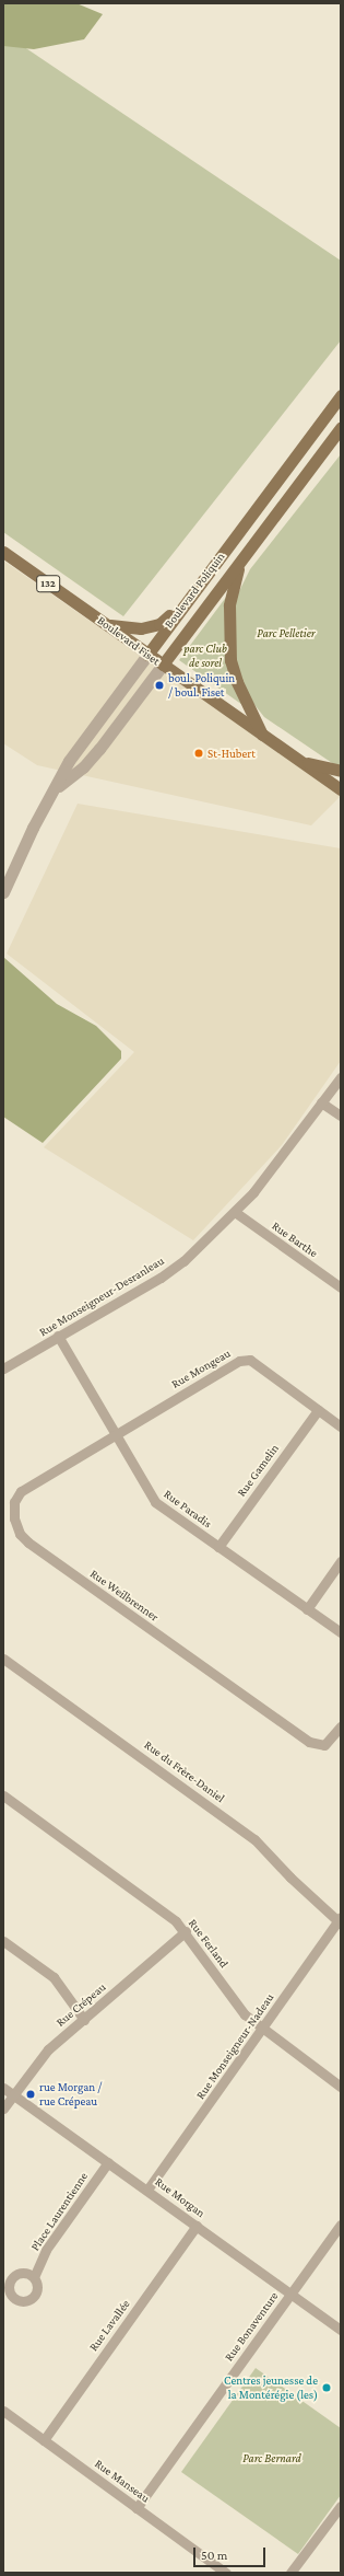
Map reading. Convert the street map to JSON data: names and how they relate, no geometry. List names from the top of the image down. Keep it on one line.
{"streets":{"main road":["132","Boulevard Poliquin","Boulevard Fiset"],"street":["Rue Barthe","Rue Monseigneur-Desranleau","Rue Mongeau","Rue Gamelin","Rue Paradis","Rue Weilbrenner","Rue du Frère-Daniel","Rue Ferland","Rue Crépeau","Rue Monseigneur-Nadeau","Rue Morgan","Place Laurentienne","Rue Lavallée","Rue Bonaventure","Rue Manseau"]},"crossings":[["Boulevard Poliquin","Boulevard Fiset"],["Rue Barthe","Rue Monseigneur-Desranleau"],["Rue Monseigneur-Desranleau","Rue Paradis"],["Rue Mongeau","Rue Gamelin"],["Rue Mongeau","Rue Paradis"],["Rue Mongeau","Rue Weilbrenner"],["Rue Gamelin","Rue Paradis"],["Rue Paradis","Rue Weilbrenner"],["Rue du Frère-Daniel","Rue Monseigneur-Nadeau"],["Rue Ferland","Rue Crépeau"],["Rue Ferland","Rue Monseigneur-Nadeau"],["Rue Crépeau","Rue Morgan"],["Rue Monseigneur-Nadeau","Rue Morgan"],["Rue Morgan","Place Laurentienne"],["Rue Morgan","Rue Lavallée"],["Rue Morgan","Rue Bonaventure"],["Rue Lavallée","Rue Manseau"],["Rue Bonaventure","Rue Manseau"]],"parks":["Parc Pelletier","parc Club de sorel","Parc Bernard"],"places":["boul. Poliquin / boul. Fiset","St-Hubert","rue Morgan / rue Crépeau","Centres jeunesse de la Montérégie (les)"],"scale_bar":"50 m"}
